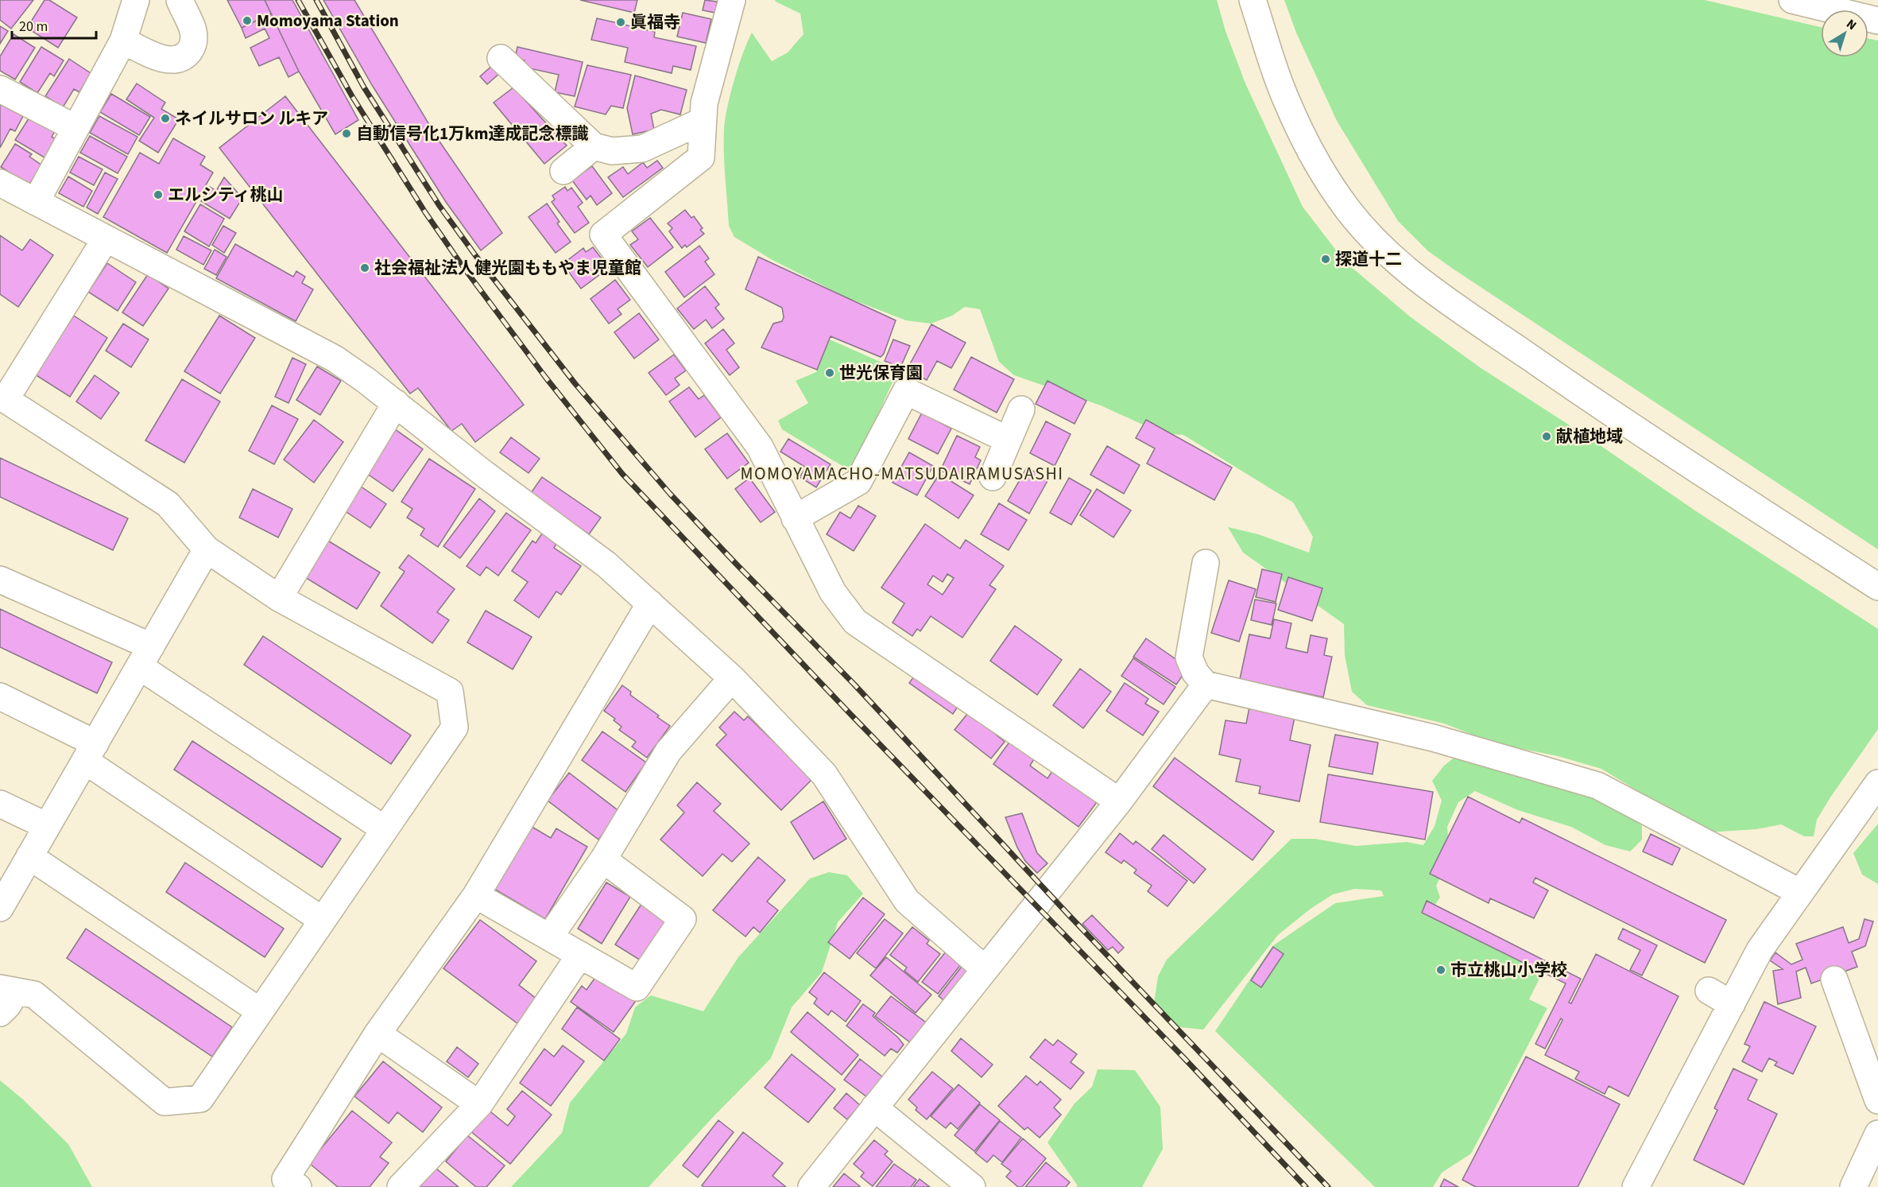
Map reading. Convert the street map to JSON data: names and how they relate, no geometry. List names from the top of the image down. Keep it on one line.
{"districts":["MOMOYAMACHO-MATSUDAIRAMUSASHI"],"places":["Momoyama Station","眞福寺","ネイルサロン ルキア","自動信号化1万km達成記念標識","エルシティ桃山","探道十二","社会福祉法人健光園ももやま児童館","世光保育園","献植地域","市立桃山小学校"],"scale_bar":"20 m","north":"top right"}
